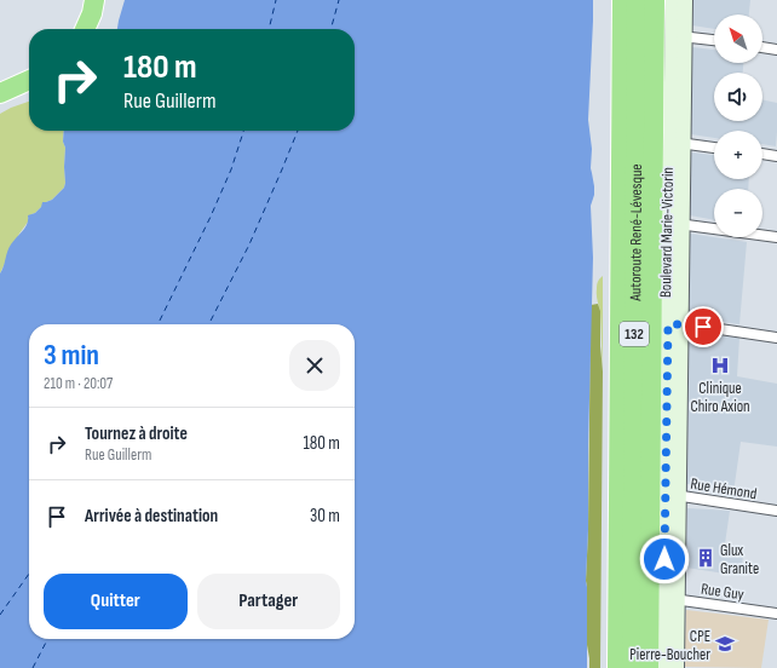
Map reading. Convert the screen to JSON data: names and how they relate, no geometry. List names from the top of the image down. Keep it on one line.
{"streets":{"highway":["Autoroute René-Lévesque","132"],"street":["Boulevard Marie-Victorin","Rue Hémond","Rue Guy"]},"crossings":[["Boulevard Marie-Victorin","Rue Hémond"],["Boulevard Marie-Victorin","Rue Guy"]],"places":{"hospital":["Clinique Chiro Axion"],"building":["Glux Granite"],"school or university":["CPE Pierre-Boucher"]},"north":"top left","page":{"map_buttons":["+","−"],"turn":["180 m","Rue Guillerm"],"heading":["3 min","210 m · 20:07"],"list":[{"name":"Tournez à droite","note":"Rue Guillerm","value":"180 m"},{"name":"Arrivée à destination","value":"30 m"}],"buttons":["Quitter","Partager"]}}
